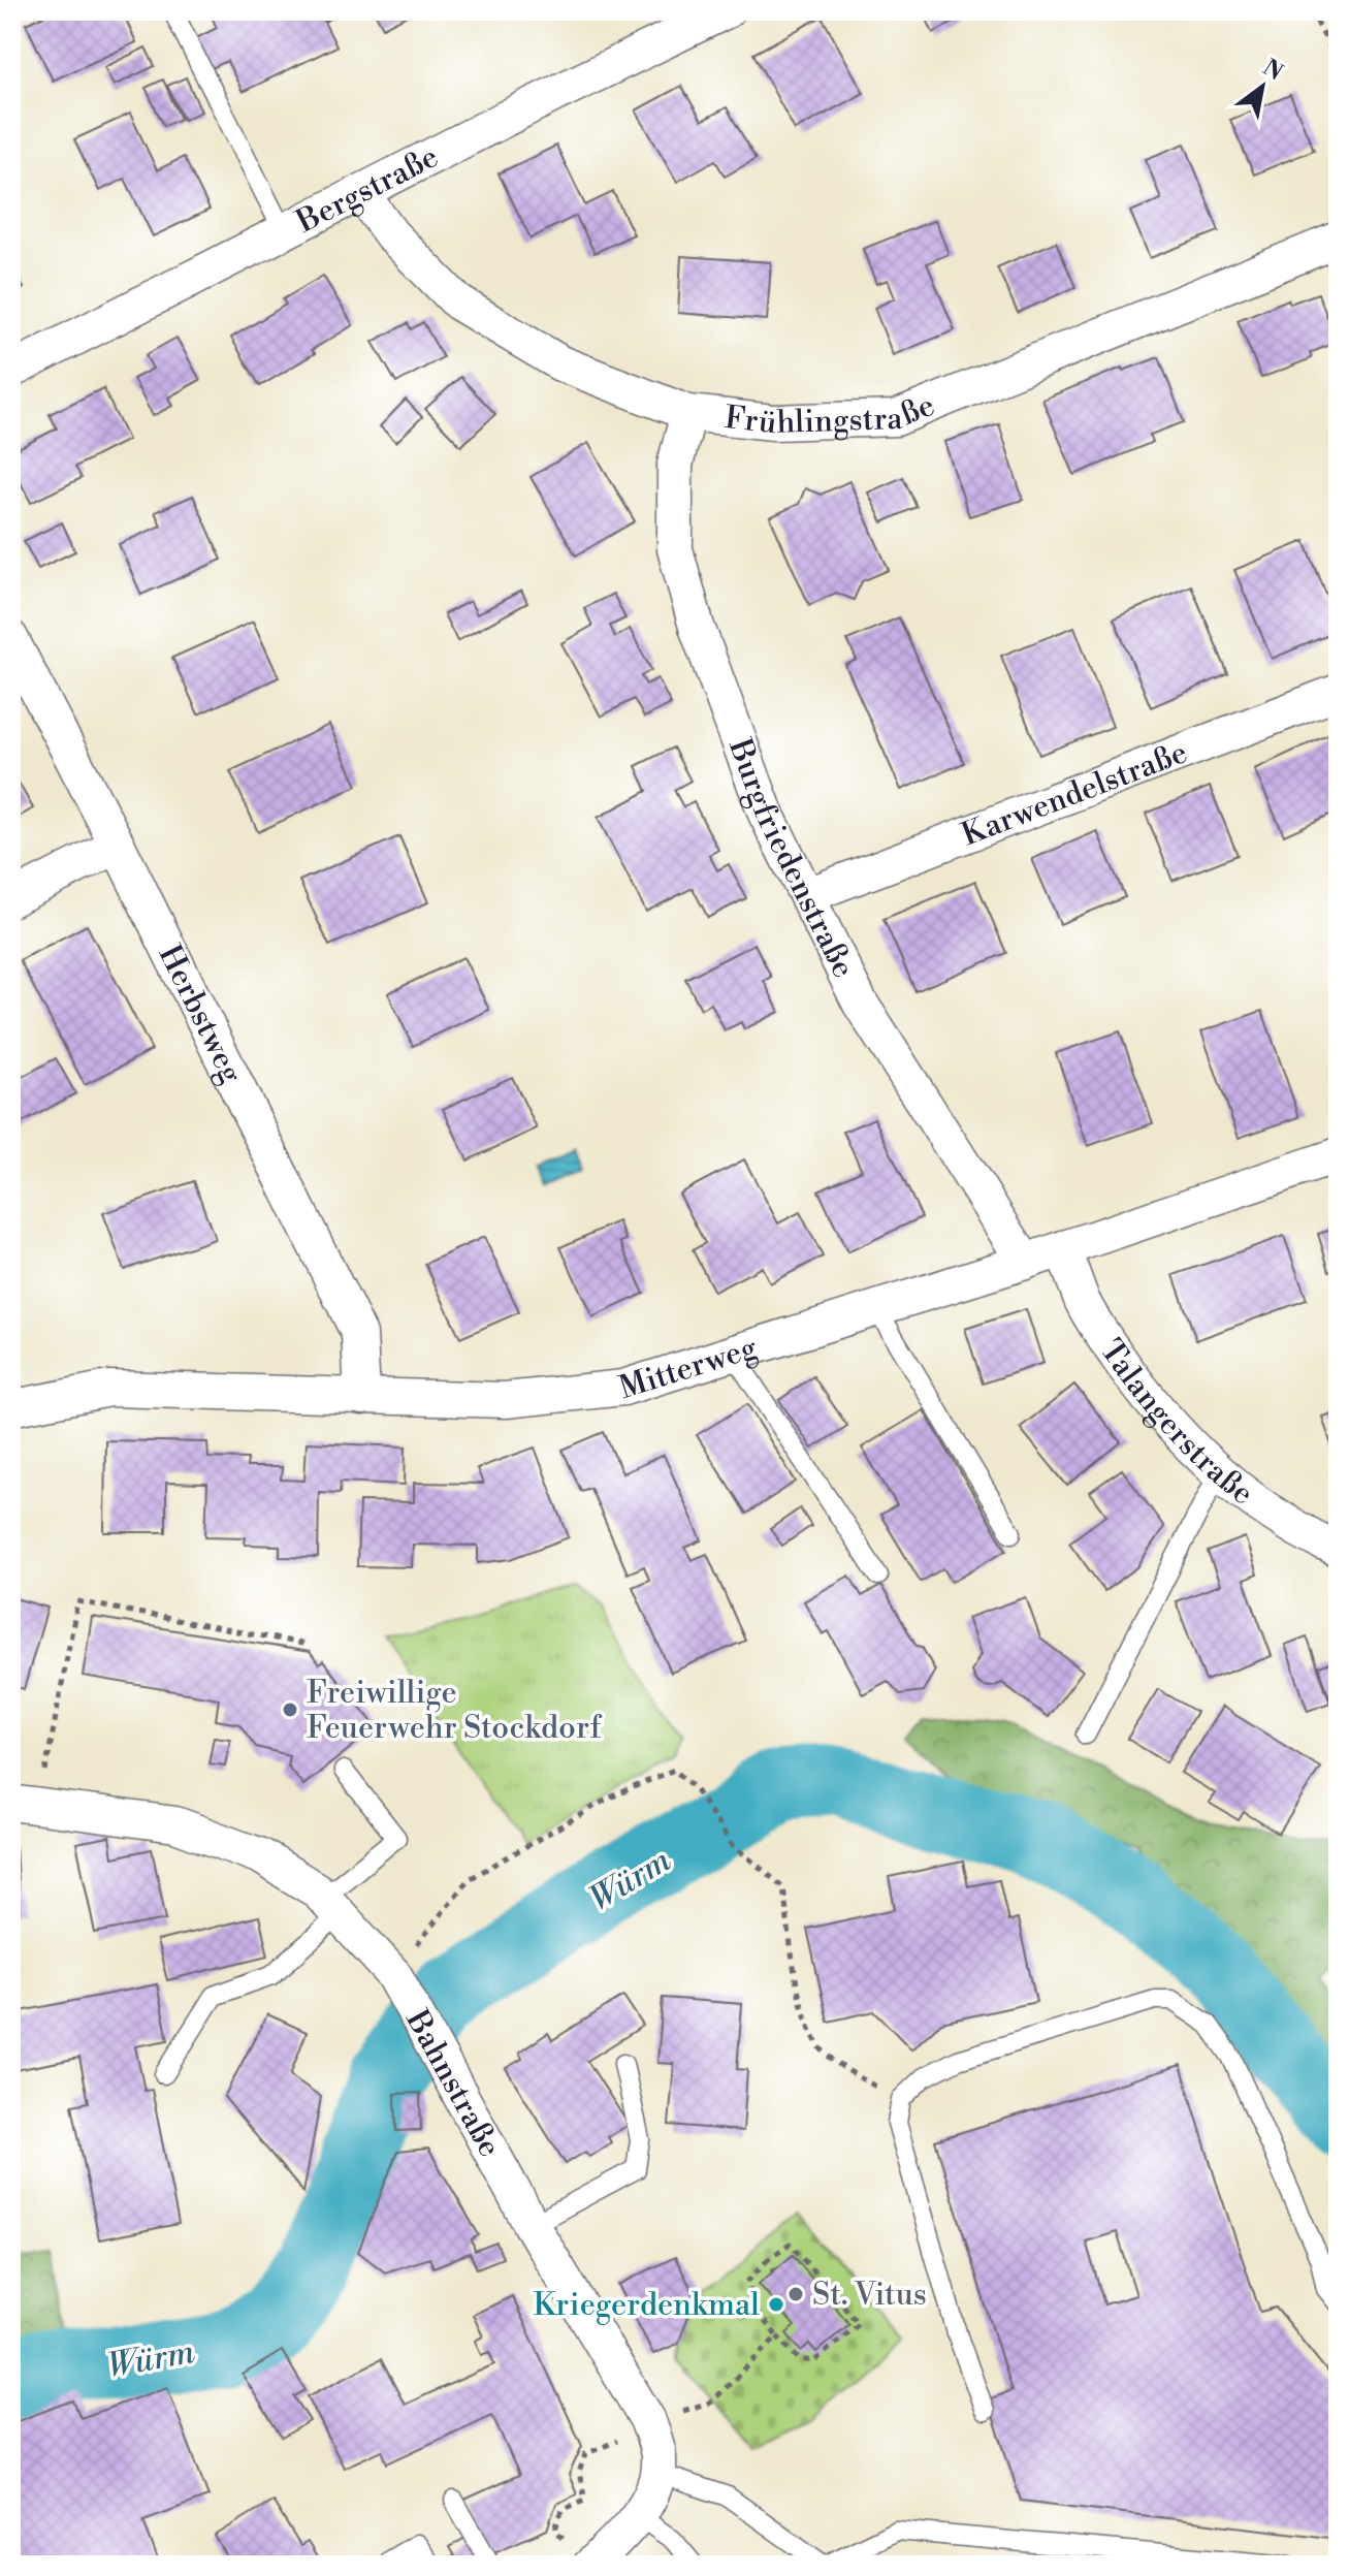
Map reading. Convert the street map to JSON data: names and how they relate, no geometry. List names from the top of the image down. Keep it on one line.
{"streets":{"street":["Bergstraße","Frühlingstraße","Karwendelstraße","Burgfriedenstraße","Herbstweg","Mitterweg","Talangerstraße","Bahnstraße"]},"crossings":[["Bergstraße","Frühlingstraße"],["Frühlingstraße","Burgfriedenstraße"],["Karwendelstraße","Burgfriedenstraße"],["Burgfriedenstraße","Mitterweg"],["Herbstweg","Mitterweg"],["Mitterweg","Talangerstraße"]],"water":["Würm"],"places":["Freiwillige Feuerwehr Stockdorf","St. Vitus","Kriegerdenkmal"],"north":"top right"}
